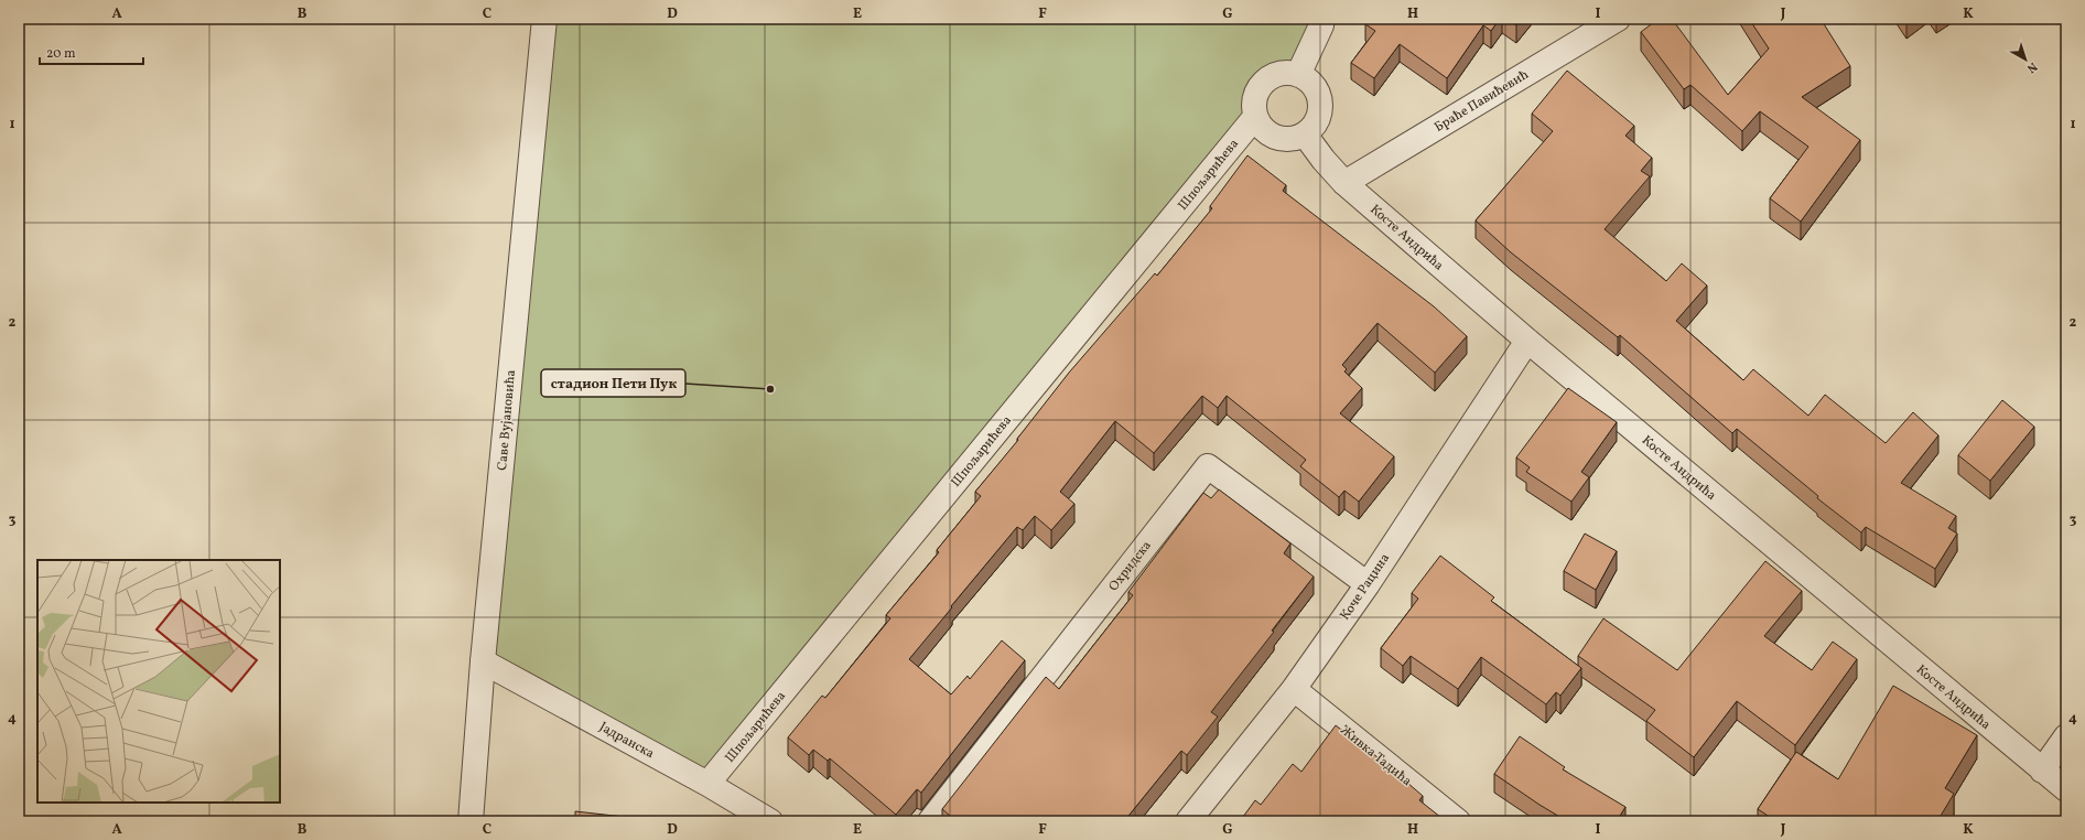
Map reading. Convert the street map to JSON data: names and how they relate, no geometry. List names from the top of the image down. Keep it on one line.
{"streets":{"street":["Браће Павићевић","Шпољарићева","Косте Андрића","Саве Вујановића","Охридска","Коче Рацина","Јадранска","Живка Тадића"]},"crossings":[["Браће Павићевић","Косте Андрића"],["Шпољарићева","Косте Андрића"],["Шпољарићева","Јадранска"],["Косте Андрића","Коче Рацина"],["Саве Вујановића","Јадранска"],["Охридска","Коче Рацина"],["Коче Рацина","Живка Тадића"]],"places":["стадион Пети Пук"],"scale_bar":"20 m","north":"bottom right","grid":{"columns":["A","B","C","D","E","F","G","H","I","J","K"],"rows":["1","2","3","4"]}}
